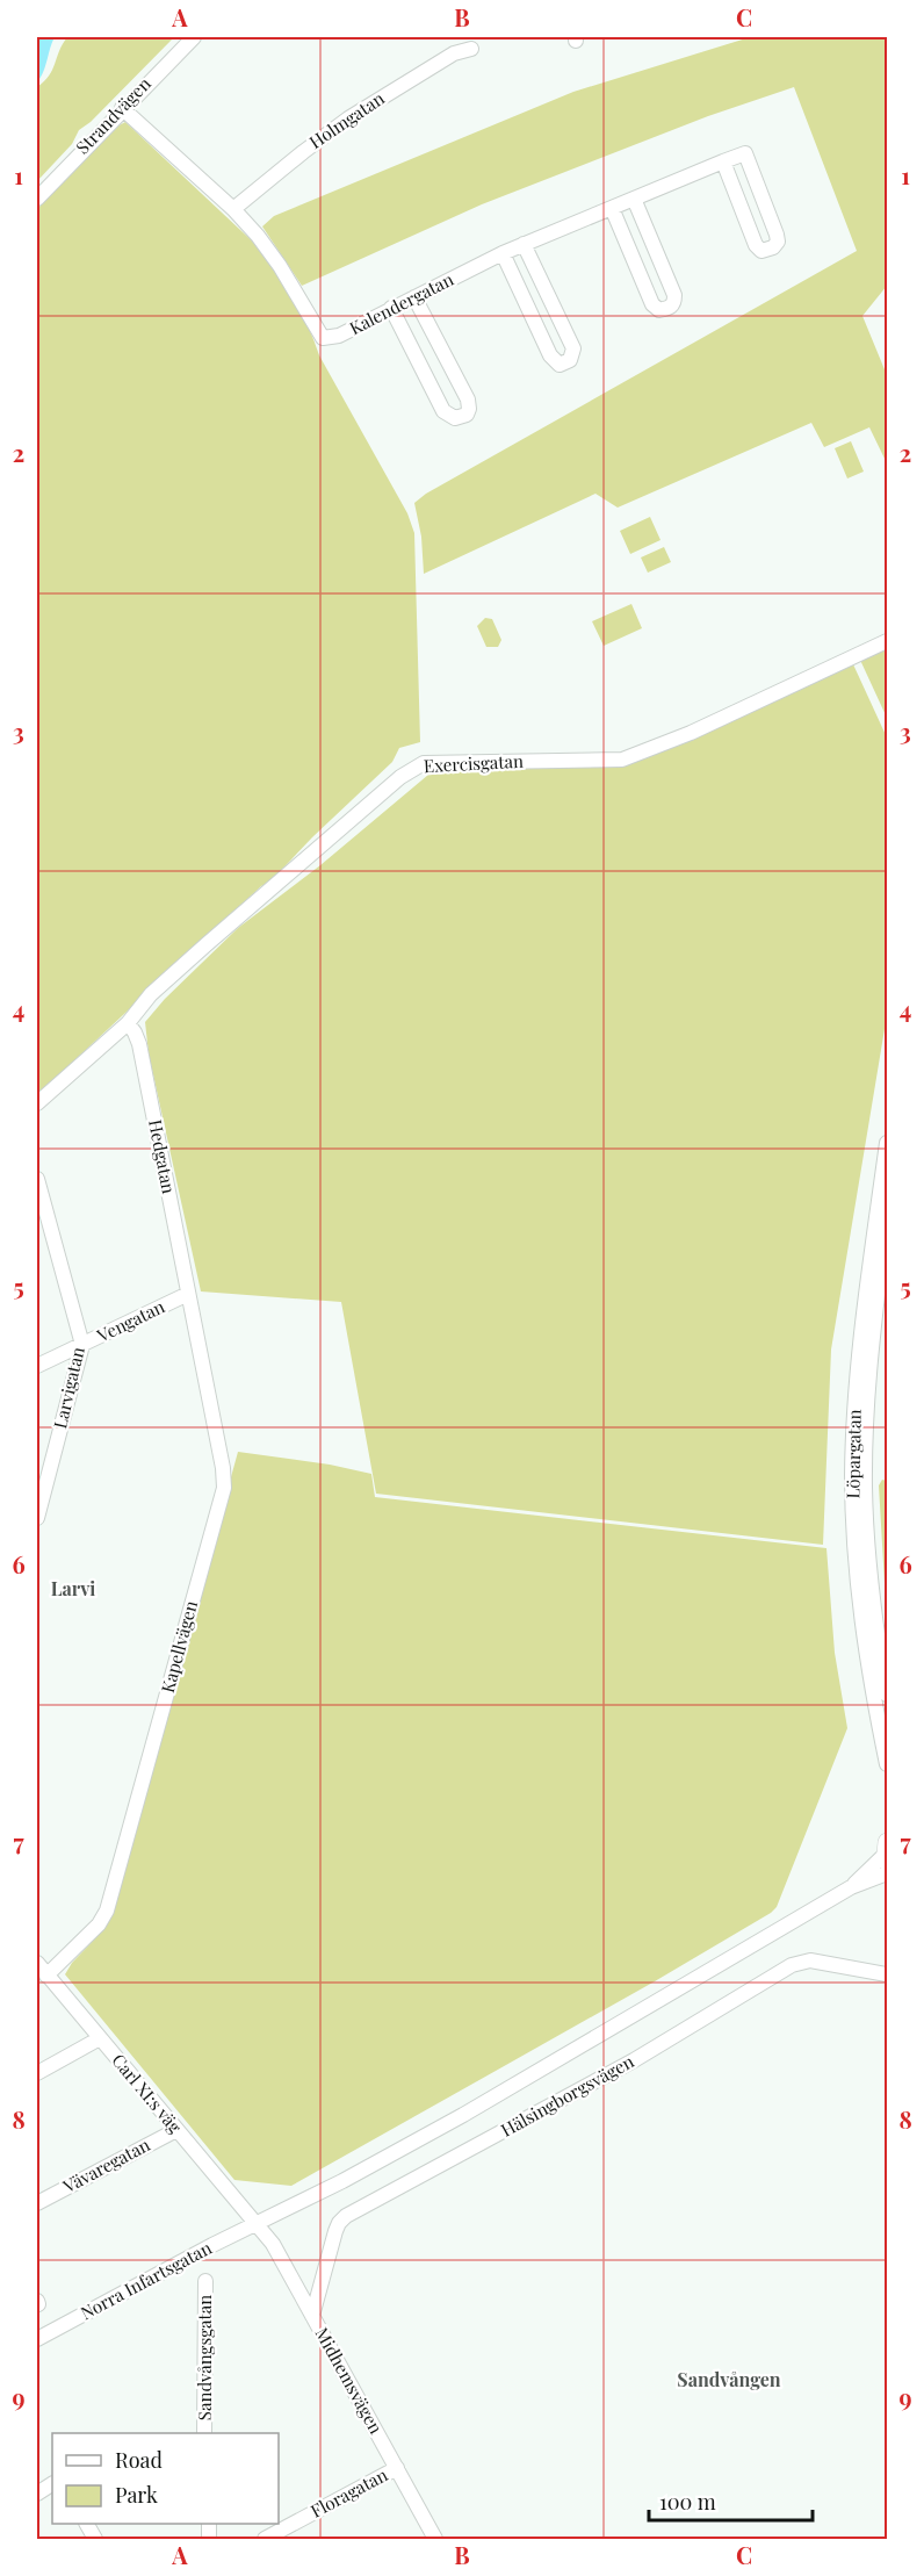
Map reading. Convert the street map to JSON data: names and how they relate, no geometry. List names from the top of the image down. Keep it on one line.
{"streets":{"street":["Strandvägen","Holmgatan","Kalendergatan","Exercisgatan","Hedgatan","Vengatan","Larvigatan","Löpargatan","Kapellvägen","Carl XI:s väg","Hälsingborgsvägen","Vävaregatan","Norra Infartsgatan","Sandvångsgatan","Midhemsvägen","Floragatan"]},"crossings":[["Strandvägen","Kalendergatan"],["Holmgatan","Kalendergatan"],["Exercisgatan","Hedgatan"],["Hedgatan","Vengatan"],["Hedgatan","Kapellvägen"],["Vengatan","Larvigatan"],["Vengatan","Kapellvägen"],["Kapellvägen","Carl XI:s väg"],["Carl XI:s väg","Hälsingborgsvägen"],["Carl XI:s väg","Vävaregatan"],["Carl XI:s väg","Norra Infartsgatan"],["Carl XI:s väg","Midhemsvägen"],["Hälsingborgsvägen","Norra Infartsgatan"],["Hälsingborgsvägen","Midhemsvägen"],["Norra Infartsgatan","Midhemsvägen"],["Midhemsvägen","Floragatan"]],"districts":["Larvi","Sandvången"],"legend":["Road","Park"],"scale_bar":"100 m","grid":{"columns":["A","B","C"],"rows":["1","2","3","4","5","6","7","8","9"]}}
